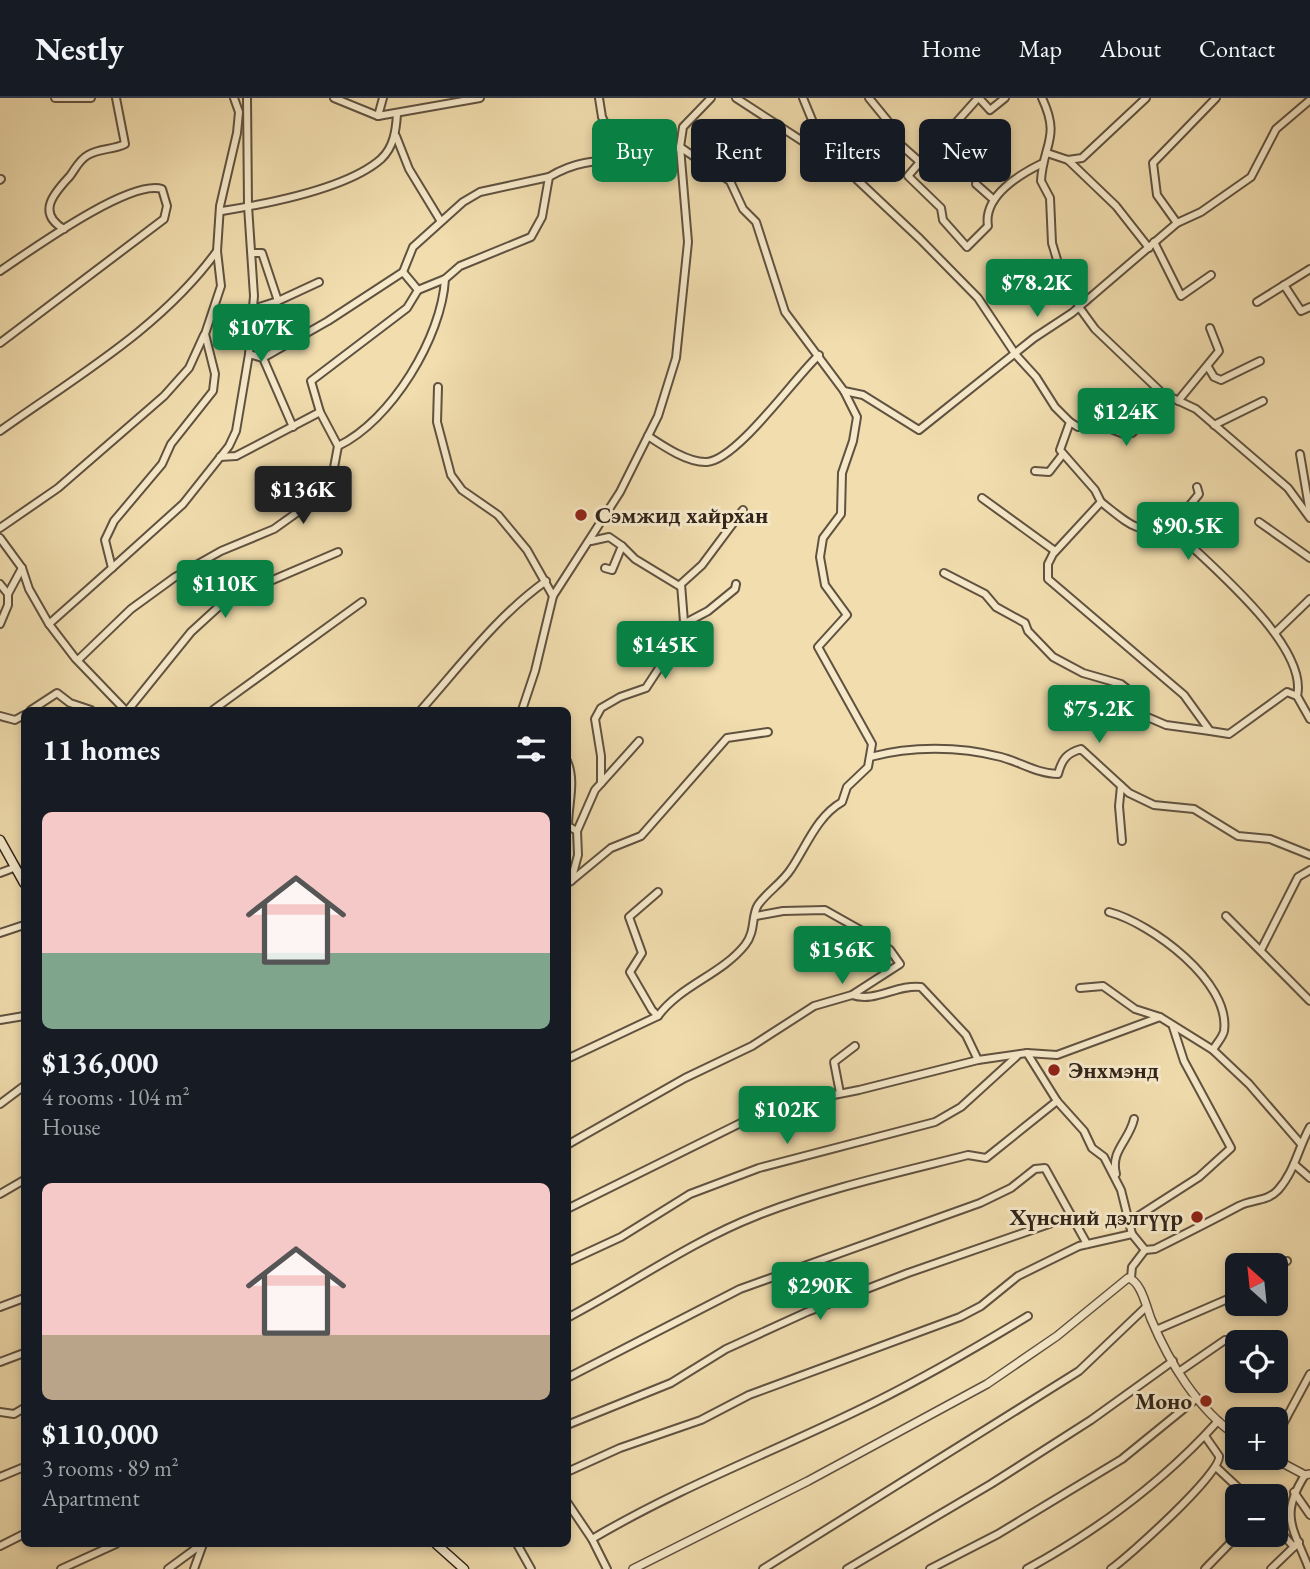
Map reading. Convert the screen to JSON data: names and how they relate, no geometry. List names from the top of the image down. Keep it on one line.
{"places":["Сэмжид хайрхан","Энхмэнд","Хүнсний дэлгүүр","Моно"],"north":"top left","page":{"header":"Nestly","nav":["Home","Map","About","Contact"],"chip":["Buy","Rent","Filters","New"],"price":["$78.2K","$107K","$124K","$136K","$90.5K","$110K","$145K","$75.2K","$156K","$102K","$290K"],"heading":"11 homes","list":[{"name":"$136,000","note":"4 rooms · 104 m² · House"},{"name":"$110,000","note":"3 rooms · 89 m² · Apartment"}],"map_buttons":["+","−"]}}
